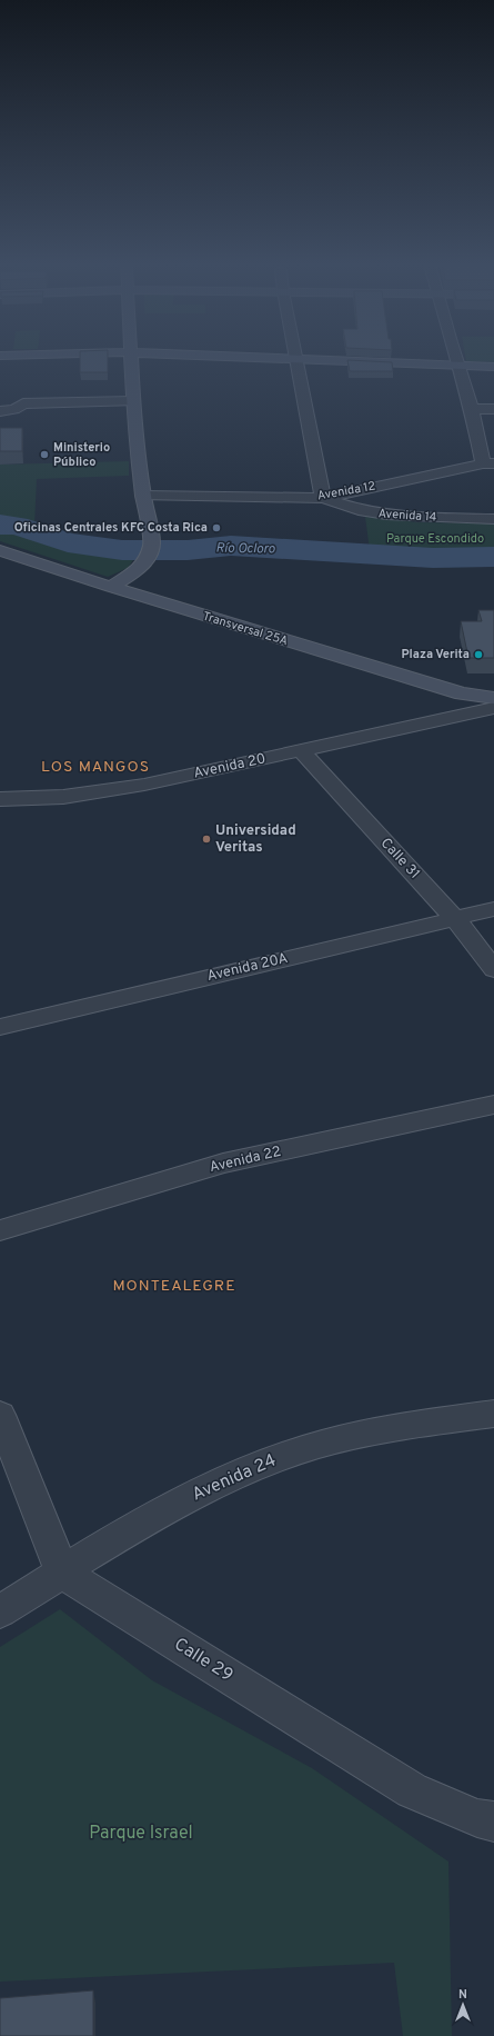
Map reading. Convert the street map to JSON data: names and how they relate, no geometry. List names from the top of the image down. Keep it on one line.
{"streets":{"street":["Avenida 12","Avenida 14","Transversal 25A","Avenida 20","Calle 31","Avenida 20A","Avenida 22","Avenida 24","Calle 29"]},"crossings":[["Avenida 12","Avenida 14"],["Avenida 20","Calle 31"],["Calle 31","Avenida 20A"],["Avenida 24","Calle 29"]],"districts":["LOS MANGOS","MONTEALEGRE"],"water":["Río Ocloro"],"parks":["Parque Escondido","Parque Israel"],"places":["Ministerio Público","Oficinas Centrales KFC Costa Rica","Plaza Verita","Universidad Veritas"],"north":"top"}
